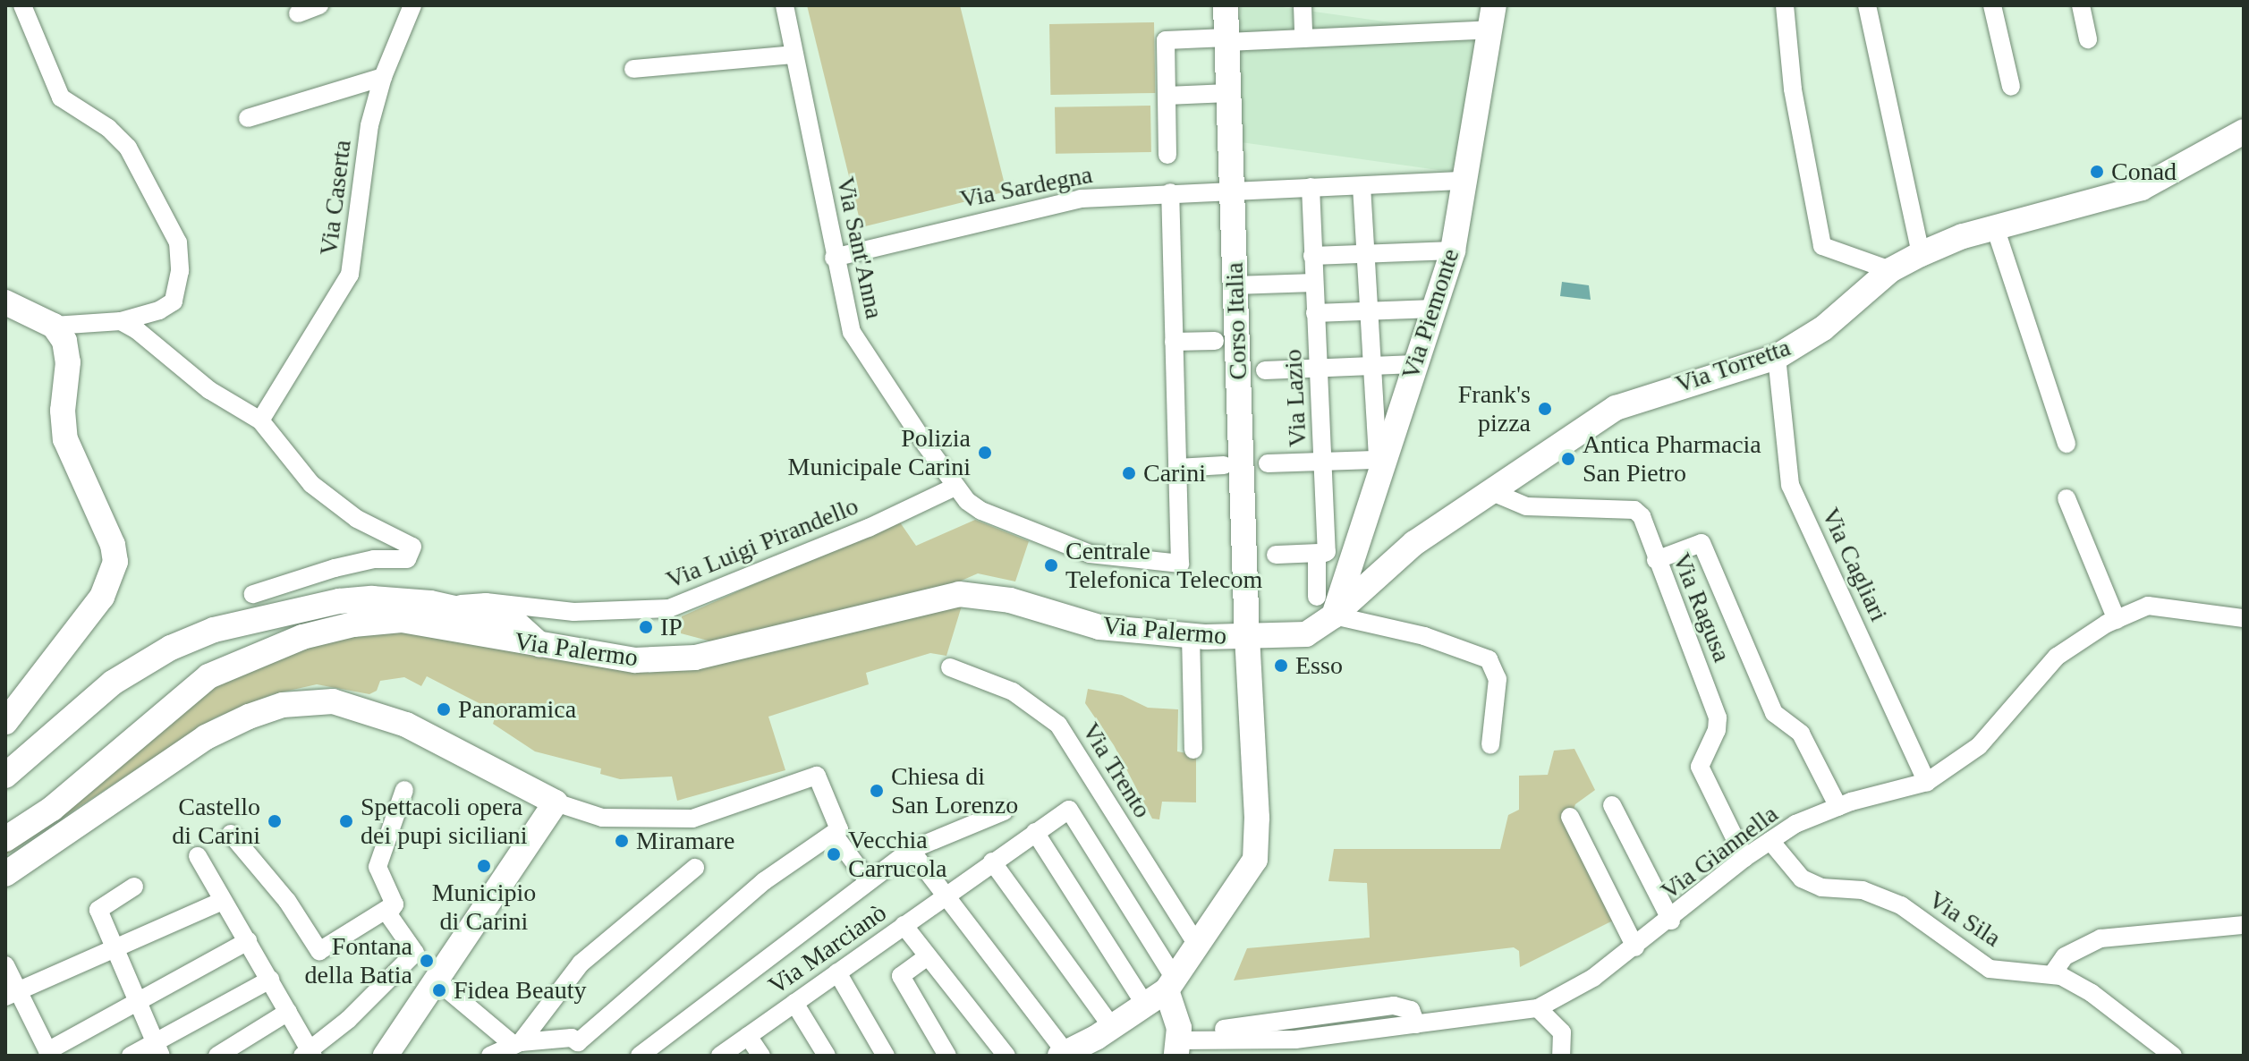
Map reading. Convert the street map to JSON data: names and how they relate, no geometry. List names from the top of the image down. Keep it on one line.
{"streets":{"street":["Via Sardegna","Via Caserta","Via Sant'Anna","Via Piemonte","Corso Italia","Via Torretta","Via Lazio","Via Luigi Pirandello","Via Cagliari","Via Ragusa","Via Palermo","Via Trento","Via Giannella","Via Sila","Via Marcianò"]},"crossings":[["Via Sardegna","Via Sant'Anna"],["Via Sardegna","Via Piemonte"],["Via Sardegna","Corso Italia"],["Via Sardegna","Via Lazio"],["Via Sant'Anna","Via Luigi Pirandello"],["Via Piemonte","Via Torretta"],["Via Piemonte","Via Lazio"],["Corso Italia","Via Torretta"],["Corso Italia","Via Palermo"],["Corso Italia","Via Trento"],["Corso Italia","Via Marcianò"],["Via Torretta","Via Lazio"],["Via Torretta","Via Cagliari"],["Via Torretta","Via Ragusa"],["Via Torretta","Via Palermo"],["Via Cagliari","Via Giannella"],["Via Ragusa","Via Giannella"],["Via Giannella","Via Sila"]],"places":["Conad","Frank's pizza","Polizia Municipale Carini","Antica Pharmacia San Pietro","Carini","Centrale Telefonica Telecom","IP","Esso","Panoramica","Chiesa di San Lorenzo","Castello di Carini","Spettacoli opera dei pupi siciliani","Miramare","Vecchia Carrucola","Municipio di Carini","Fontana della Batia","Fidea Beauty"]}
